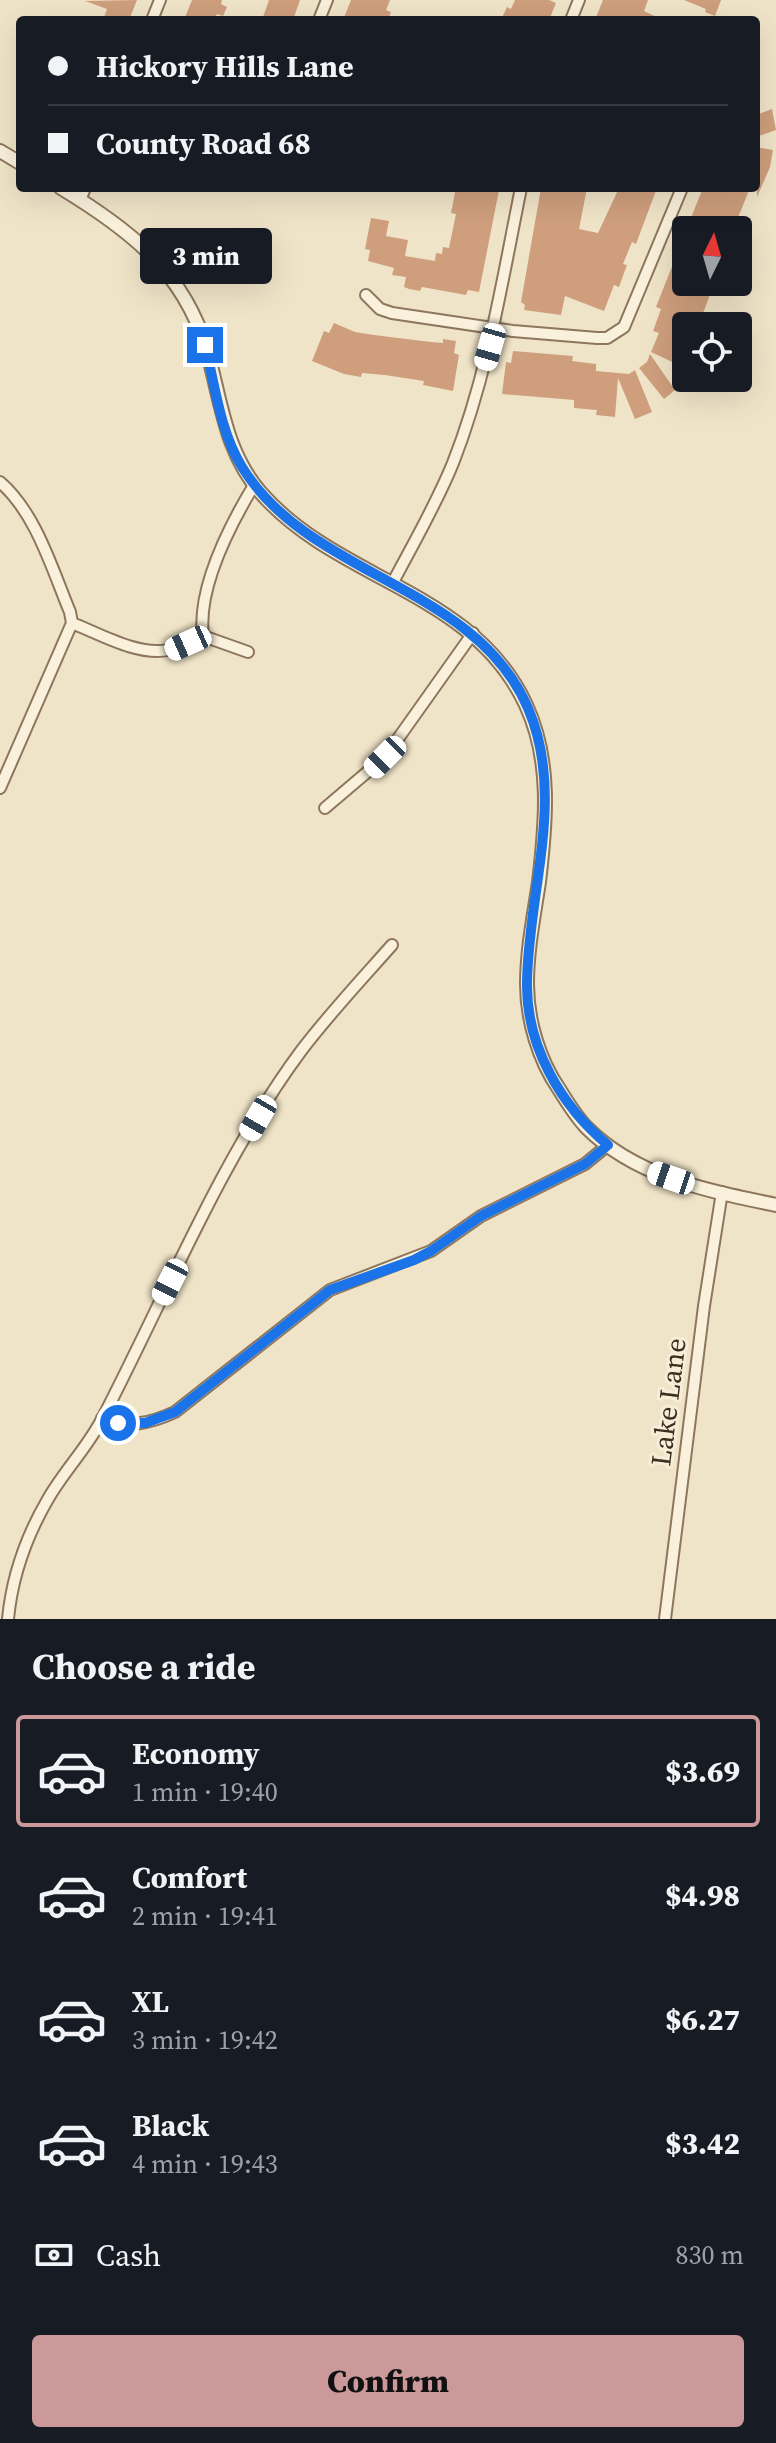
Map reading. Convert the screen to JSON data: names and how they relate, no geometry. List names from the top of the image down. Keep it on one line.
{"streets":{"street":["Lake Lane"]},"north":"top","page":{"banner":["Hickory Hills Lane","County Road 68"],"bubble":"3 min","heading":"Choose a ride","list":[{"name":"Economy","note":"1 min · 19:40","value":"$3.69"},{"name":"Comfort","note":"2 min · 19:41","value":"$4.98"},{"name":"XL","note":"3 min · 19:42","value":"$6.27"},{"name":"Black","note":"4 min · 19:43","value":"$3.42"}],"pay":["Cash","830 m"],"buttons":"Confirm"}}
